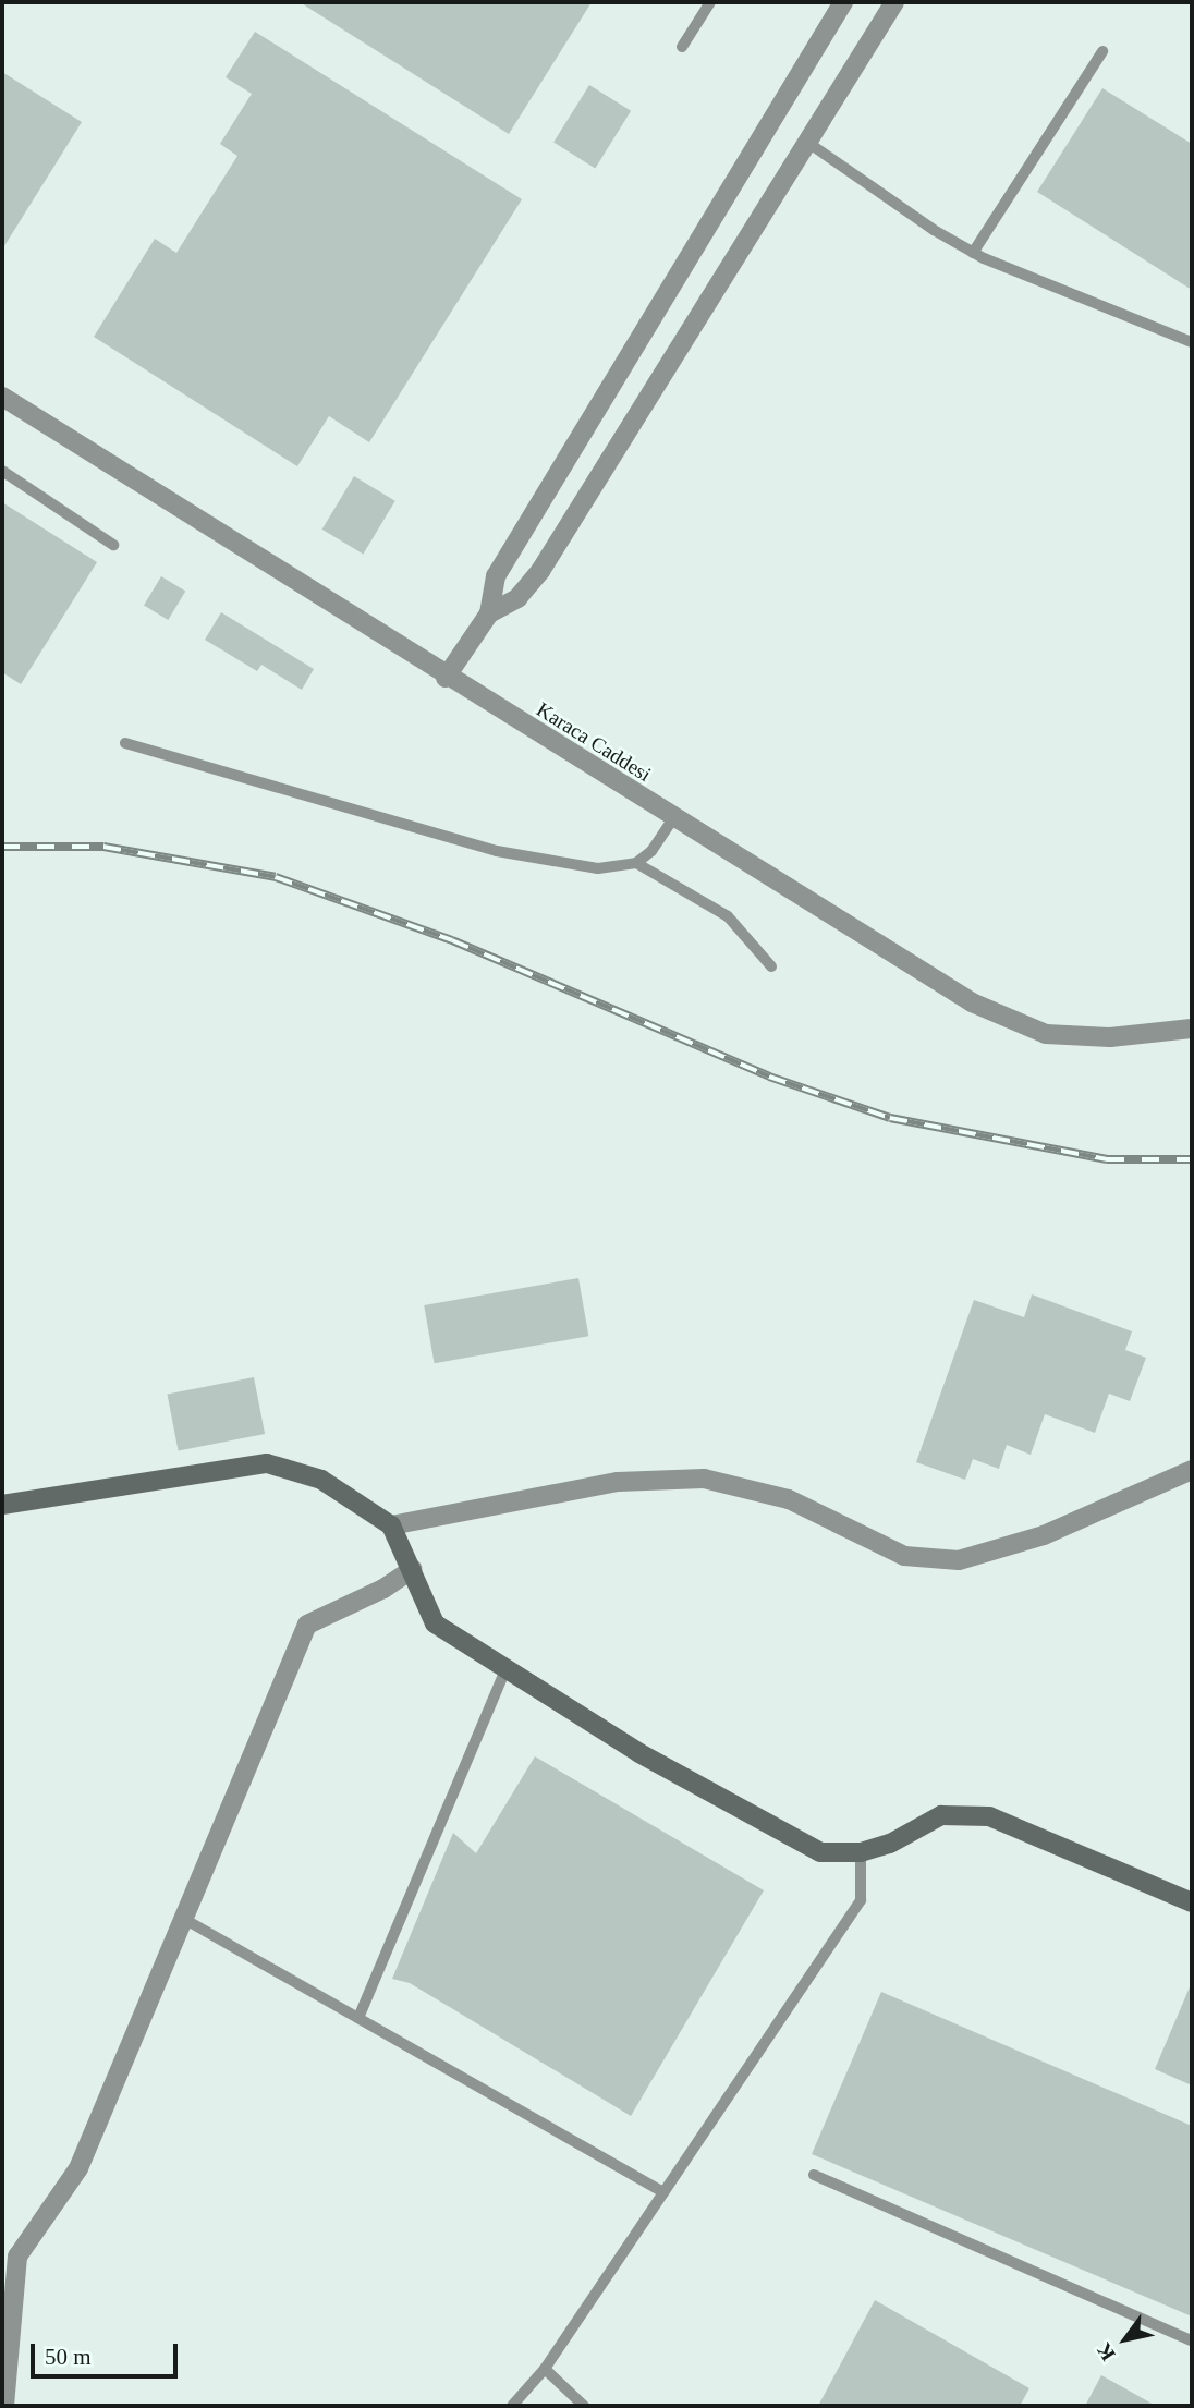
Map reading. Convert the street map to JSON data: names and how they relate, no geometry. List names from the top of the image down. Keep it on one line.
{"streets":{"street":["Karaca Caddesi"]},"scale_bar":"50 m","north":"bottom left"}
